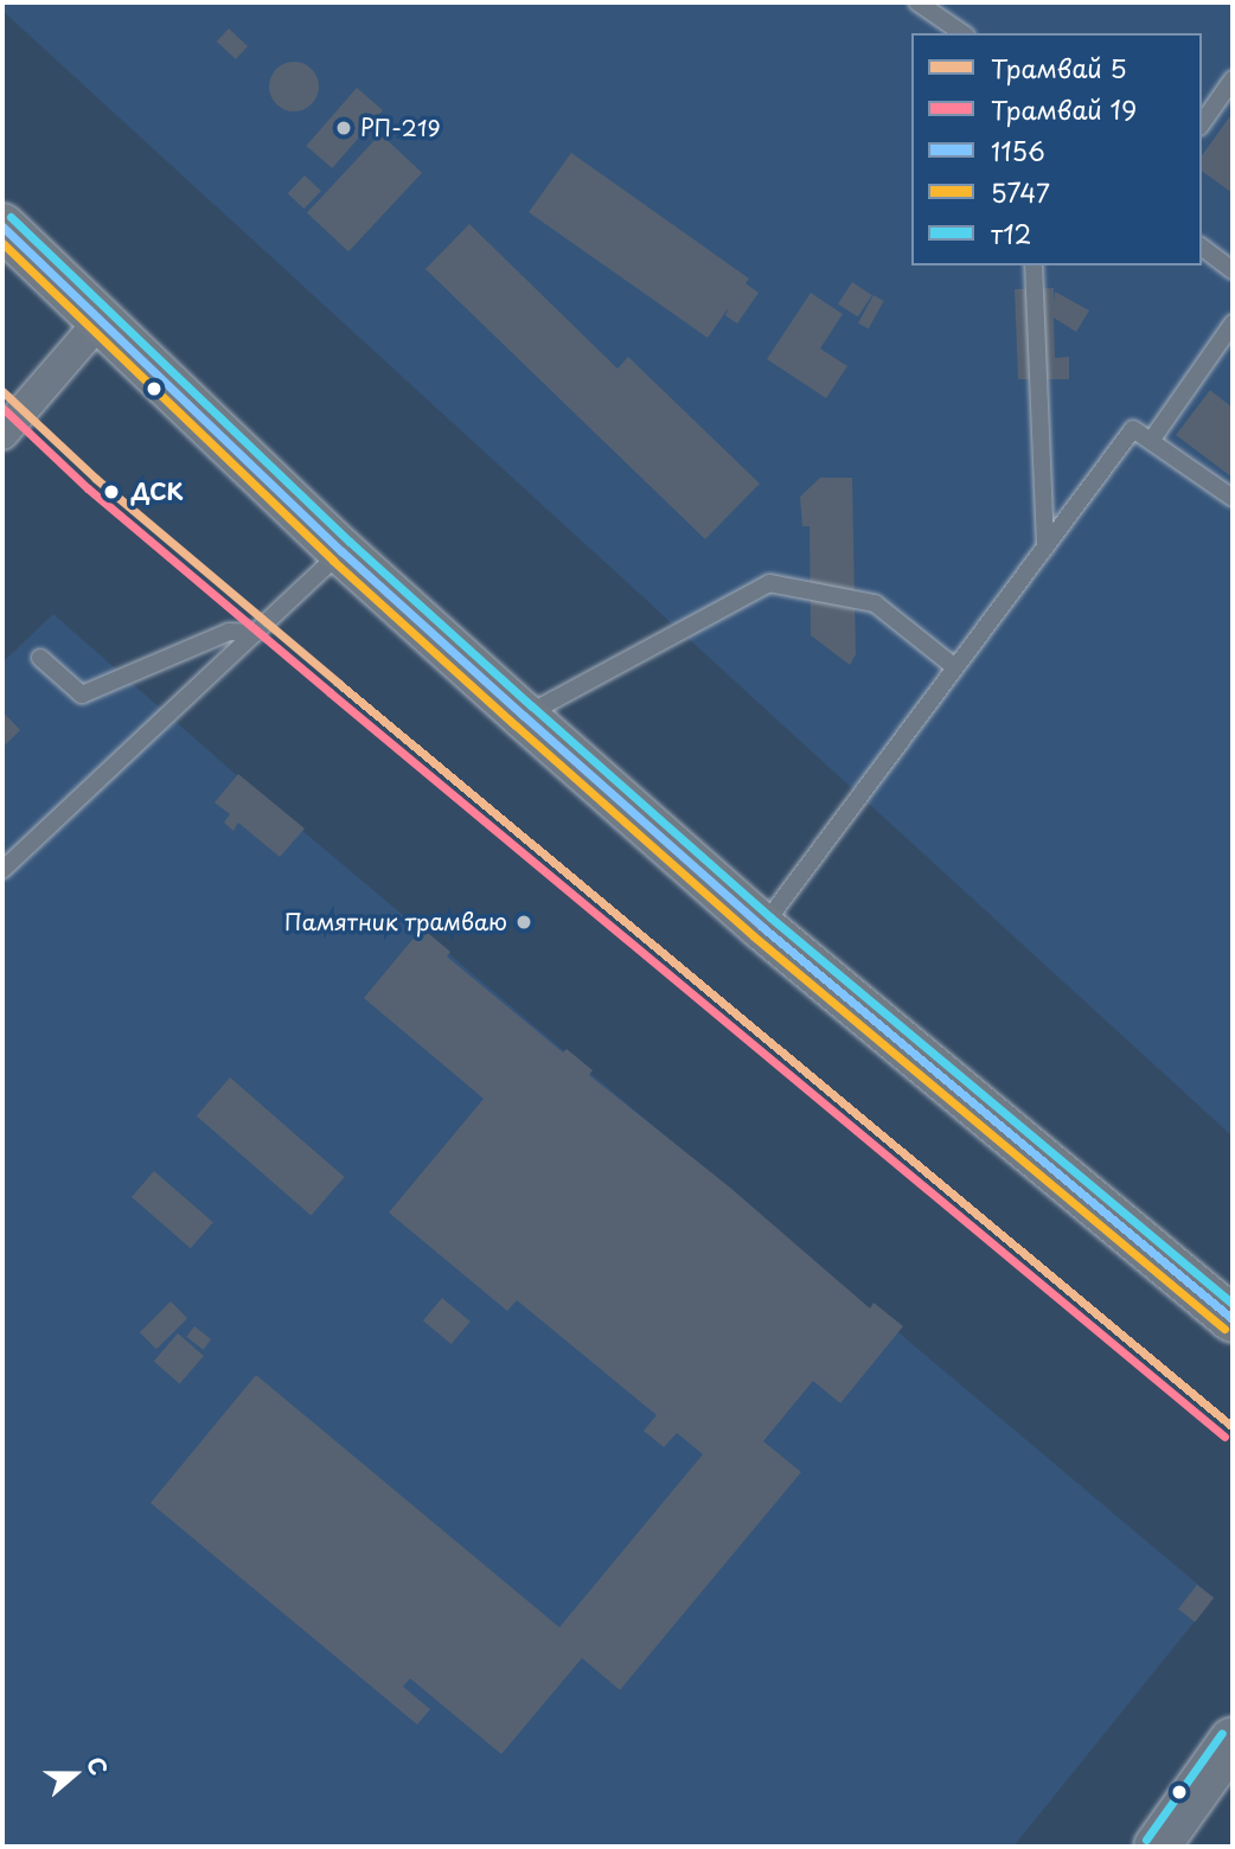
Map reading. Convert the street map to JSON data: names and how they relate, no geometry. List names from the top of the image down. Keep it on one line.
{"places":["РП-219","ДСК","Памятник трамваю"],"lines":["transit line т12","transit line 1156","transit line 5747","tram line 5","tram line 19"],"legend":["Трамвай 5","Трамвай 19","1156","5747","т12"],"north":"right"}
